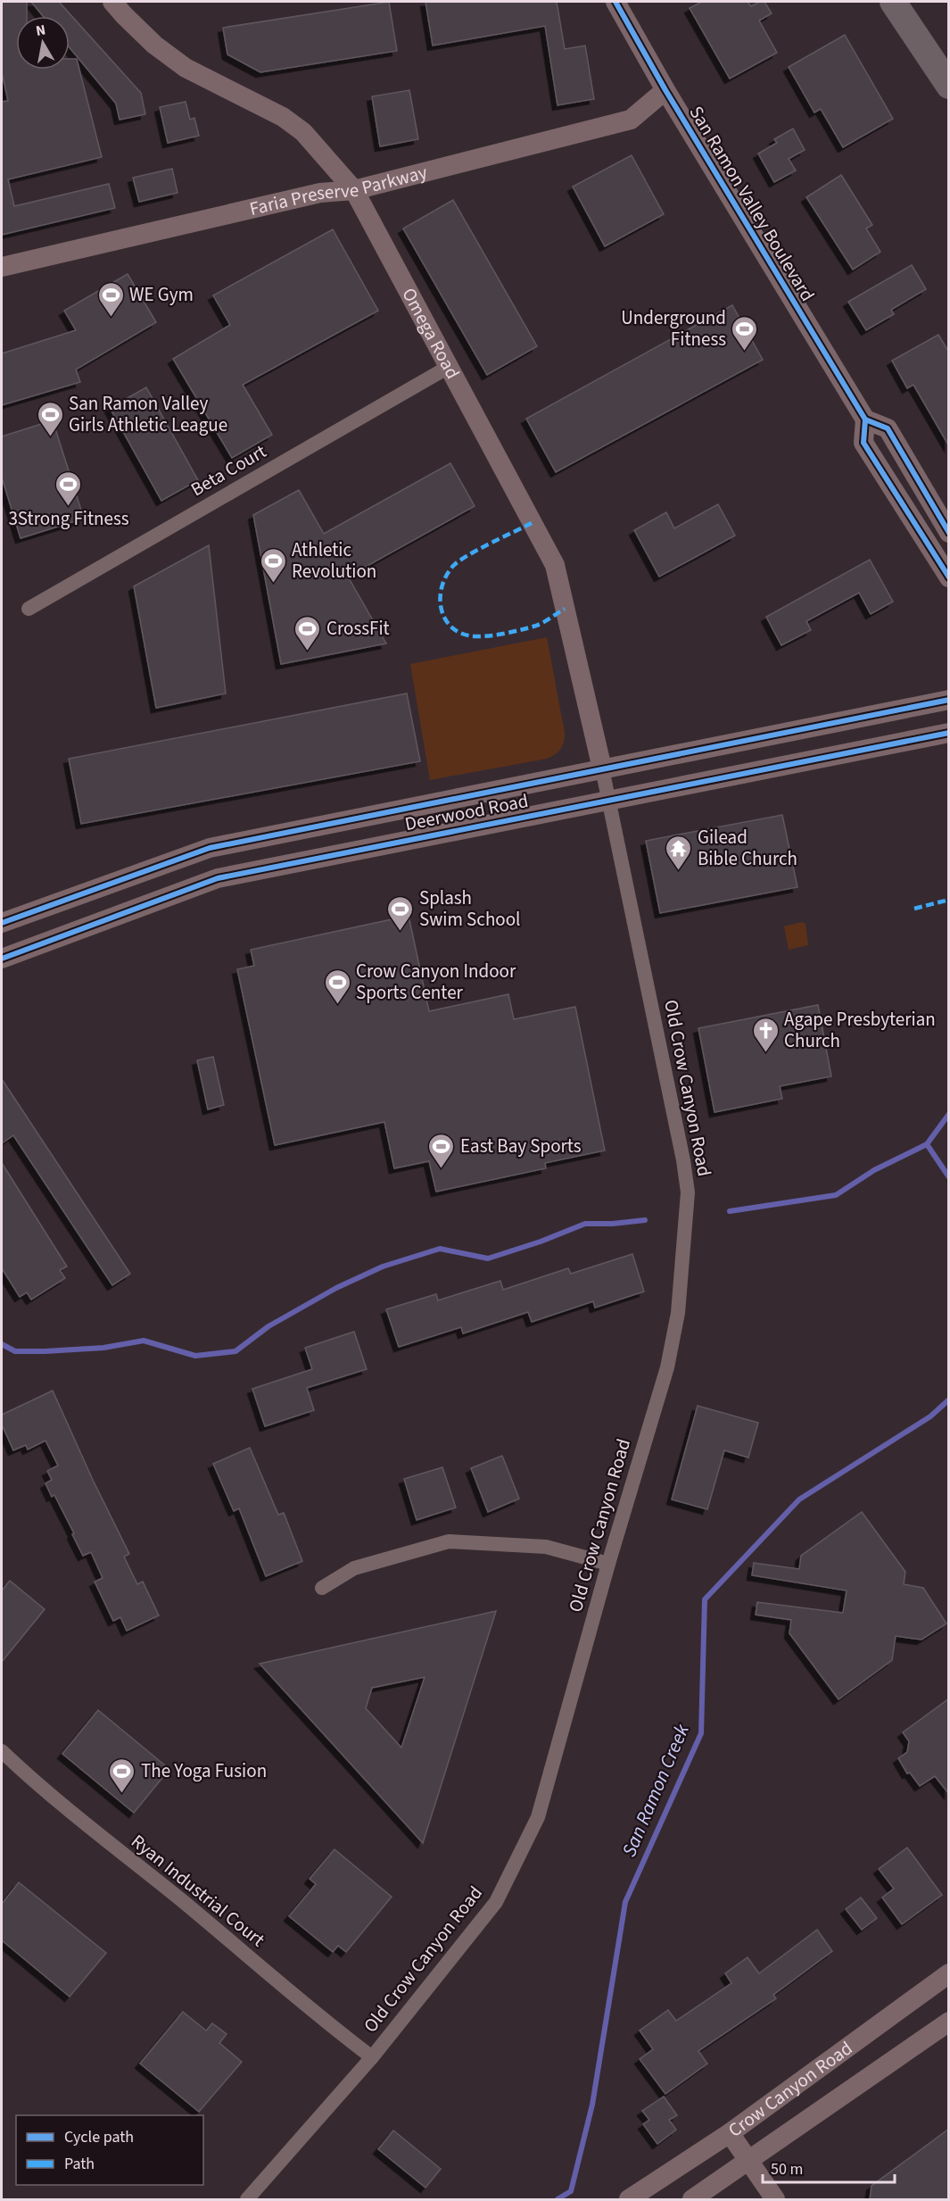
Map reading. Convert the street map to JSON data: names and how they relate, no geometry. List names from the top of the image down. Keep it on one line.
{"streets":{"street":["Faria Preserve Parkway","San Ramon Valley Boulevard","Omega Road","Beta Court","Deerwood Road","Old Crow Canyon Road","Ryan Industrial Court","Crow Canyon Road"]},"crossings":[["Faria Preserve Parkway","San Ramon Valley Boulevard"],["Faria Preserve Parkway","Omega Road"],["Omega Road","Beta Court"],["Omega Road","Deerwood Road"],["Omega Road","Old Crow Canyon Road"],["Deerwood Road","Old Crow Canyon Road"],["Old Crow Canyon Road","Ryan Industrial Court"]],"water":["San Ramon Creek"],"places":{"sports":["WE Gym","Underground Fitness","San Ramon Valley Girls Athletic League","3Strong Fitness","Athletic Revolution","CrossFit","Splash Swim School","Crow Canyon Indoor Sports Center","East Bay Sports","The Yoga Fusion"],"temple":["Gilead Bible Church"],"church":["Agape Presbyterian Church"]},"legend":["Cycle path","Path"],"scale_bar":"50 m","north":"top"}
